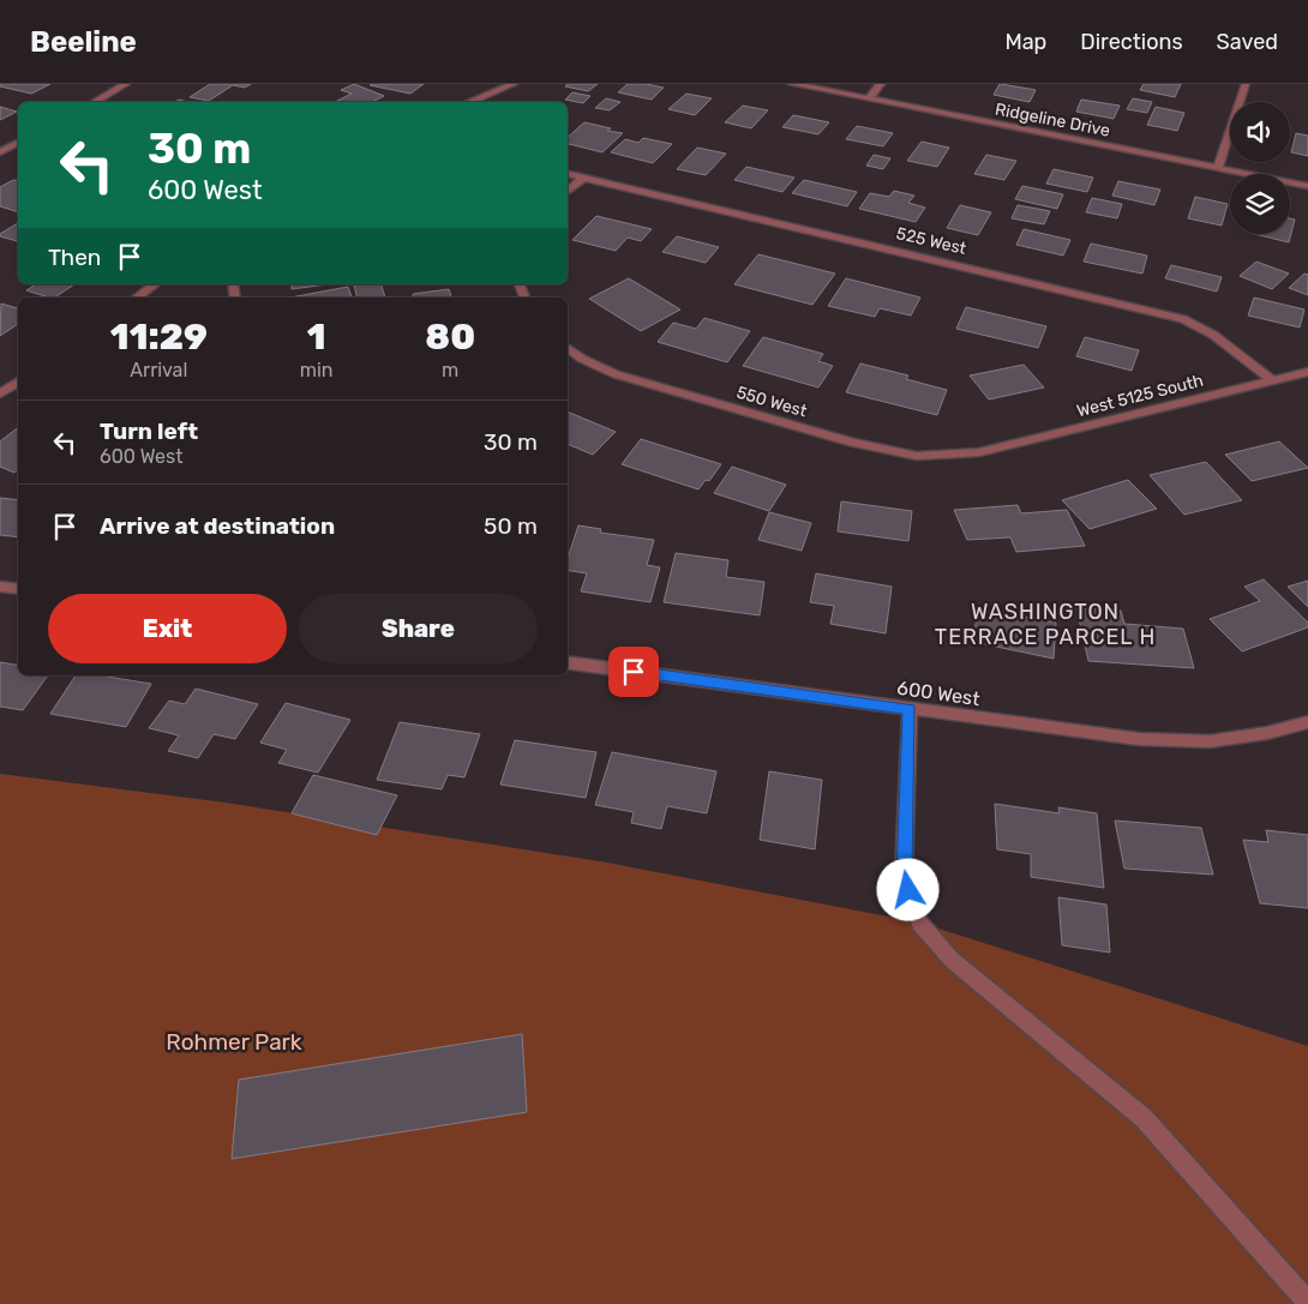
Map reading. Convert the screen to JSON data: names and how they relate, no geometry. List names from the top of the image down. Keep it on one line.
{"streets":{"street":["Ridgeline Drive","525 West","West 5125 South","550 West","600 West"]},"crossings":[["525 West","West 5125 South"],["West 5125 South","550 West"]],"districts":["WASHINGTON TERRACE PARCEL H"],"parks":["Rohmer Park"],"page":{"header":"Beeline","nav":["Map","Directions","Saved"],"turn":["30 m","600 West"],"then":"Then","eta":["11:29","Arrival","1","min","80","m"],"list":[{"name":"Turn left","note":"600 West","value":"30 m"},{"name":"Arrive at destination","value":"50 m"}],"buttons":["Exit","Share"]}}
